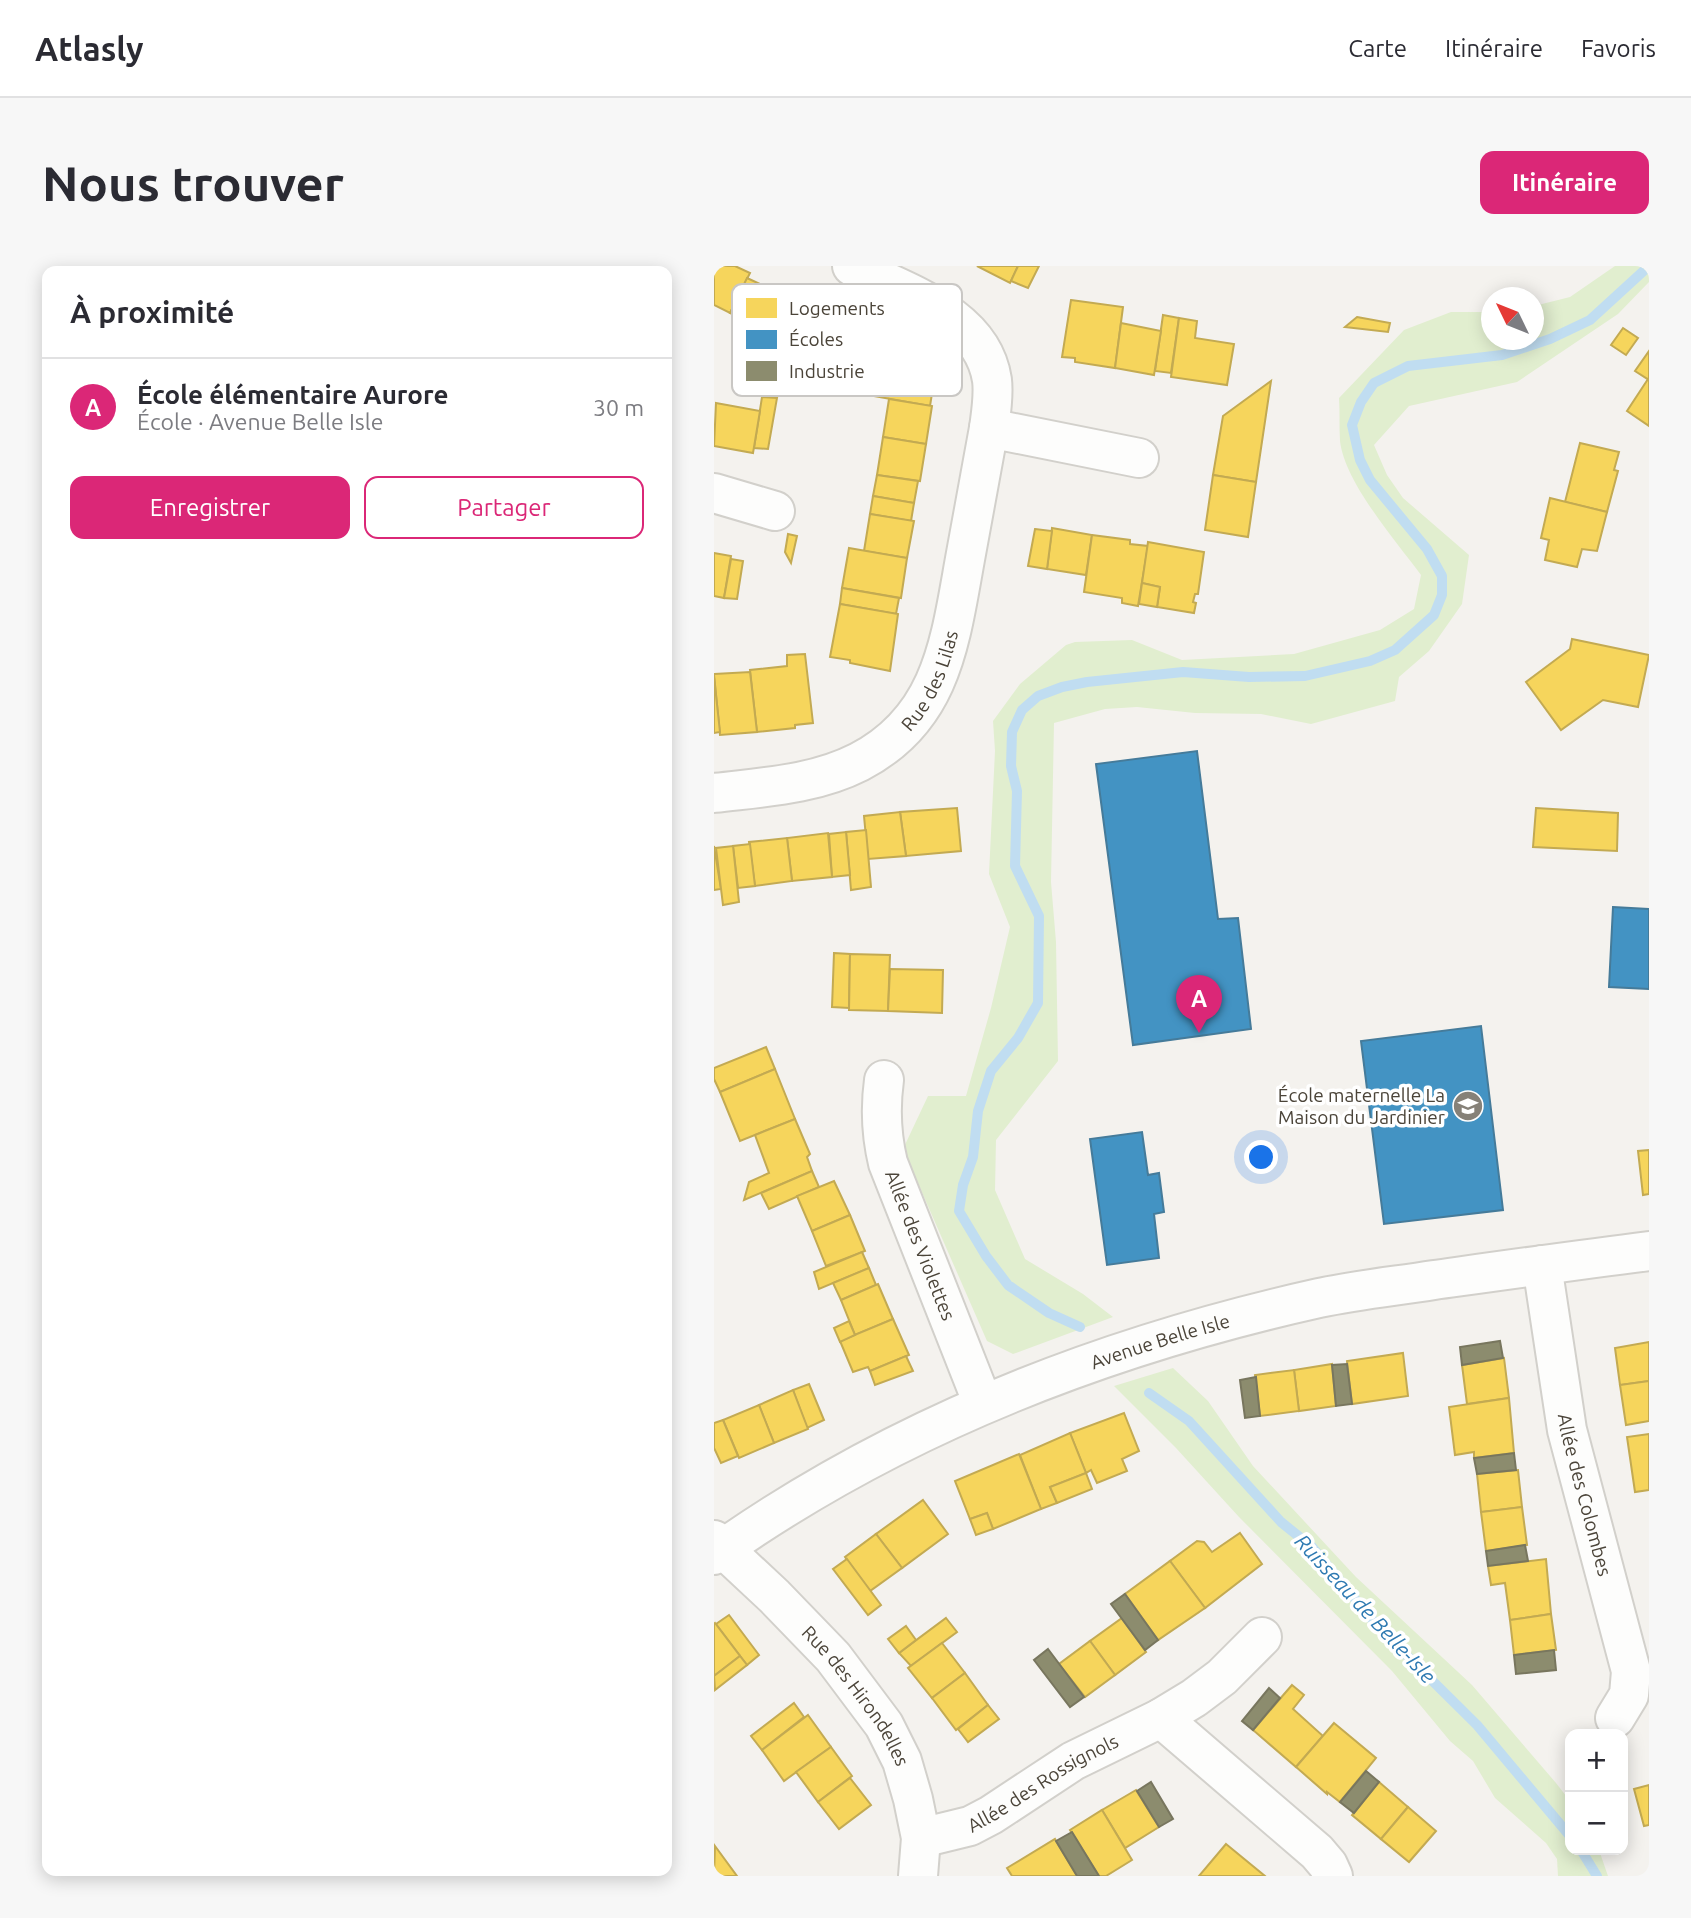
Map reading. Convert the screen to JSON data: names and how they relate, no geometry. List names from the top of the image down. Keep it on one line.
{"streets":{"street":["Rue des Lilas","Allée des Violettes","Avenue Belle Isle","Allée des Colombes","Rue des Hirondelles","Allée des Rossignols"]},"crossings":[["Allée des Violettes","Avenue Belle Isle"],["Avenue Belle Isle","Allée des Colombes"],["Avenue Belle Isle","Rue des Hirondelles"],["Rue des Hirondelles","Allée des Rossignols"]],"water":["Ruisseau de Belle-Isle"],"places":{"school or university":["École maternelle La Maison du Jardinier"]},"legend":["Logements","Écoles","Industrie"],"north":"top left","page":{"header":"Atlasly","nav":["Carte","Itinéraire","Favoris"],"buttons":["Itinéraire",["Enregistrer","Partager"]],"title":"Nous trouver","heading":"À proximité","list":[{"mark":"A","name":"École élémentaire Aurore","note":"École · Avenue Belle Isle","value":"30 m"}],"pins":"A","map_buttons":["+","−"]}}
